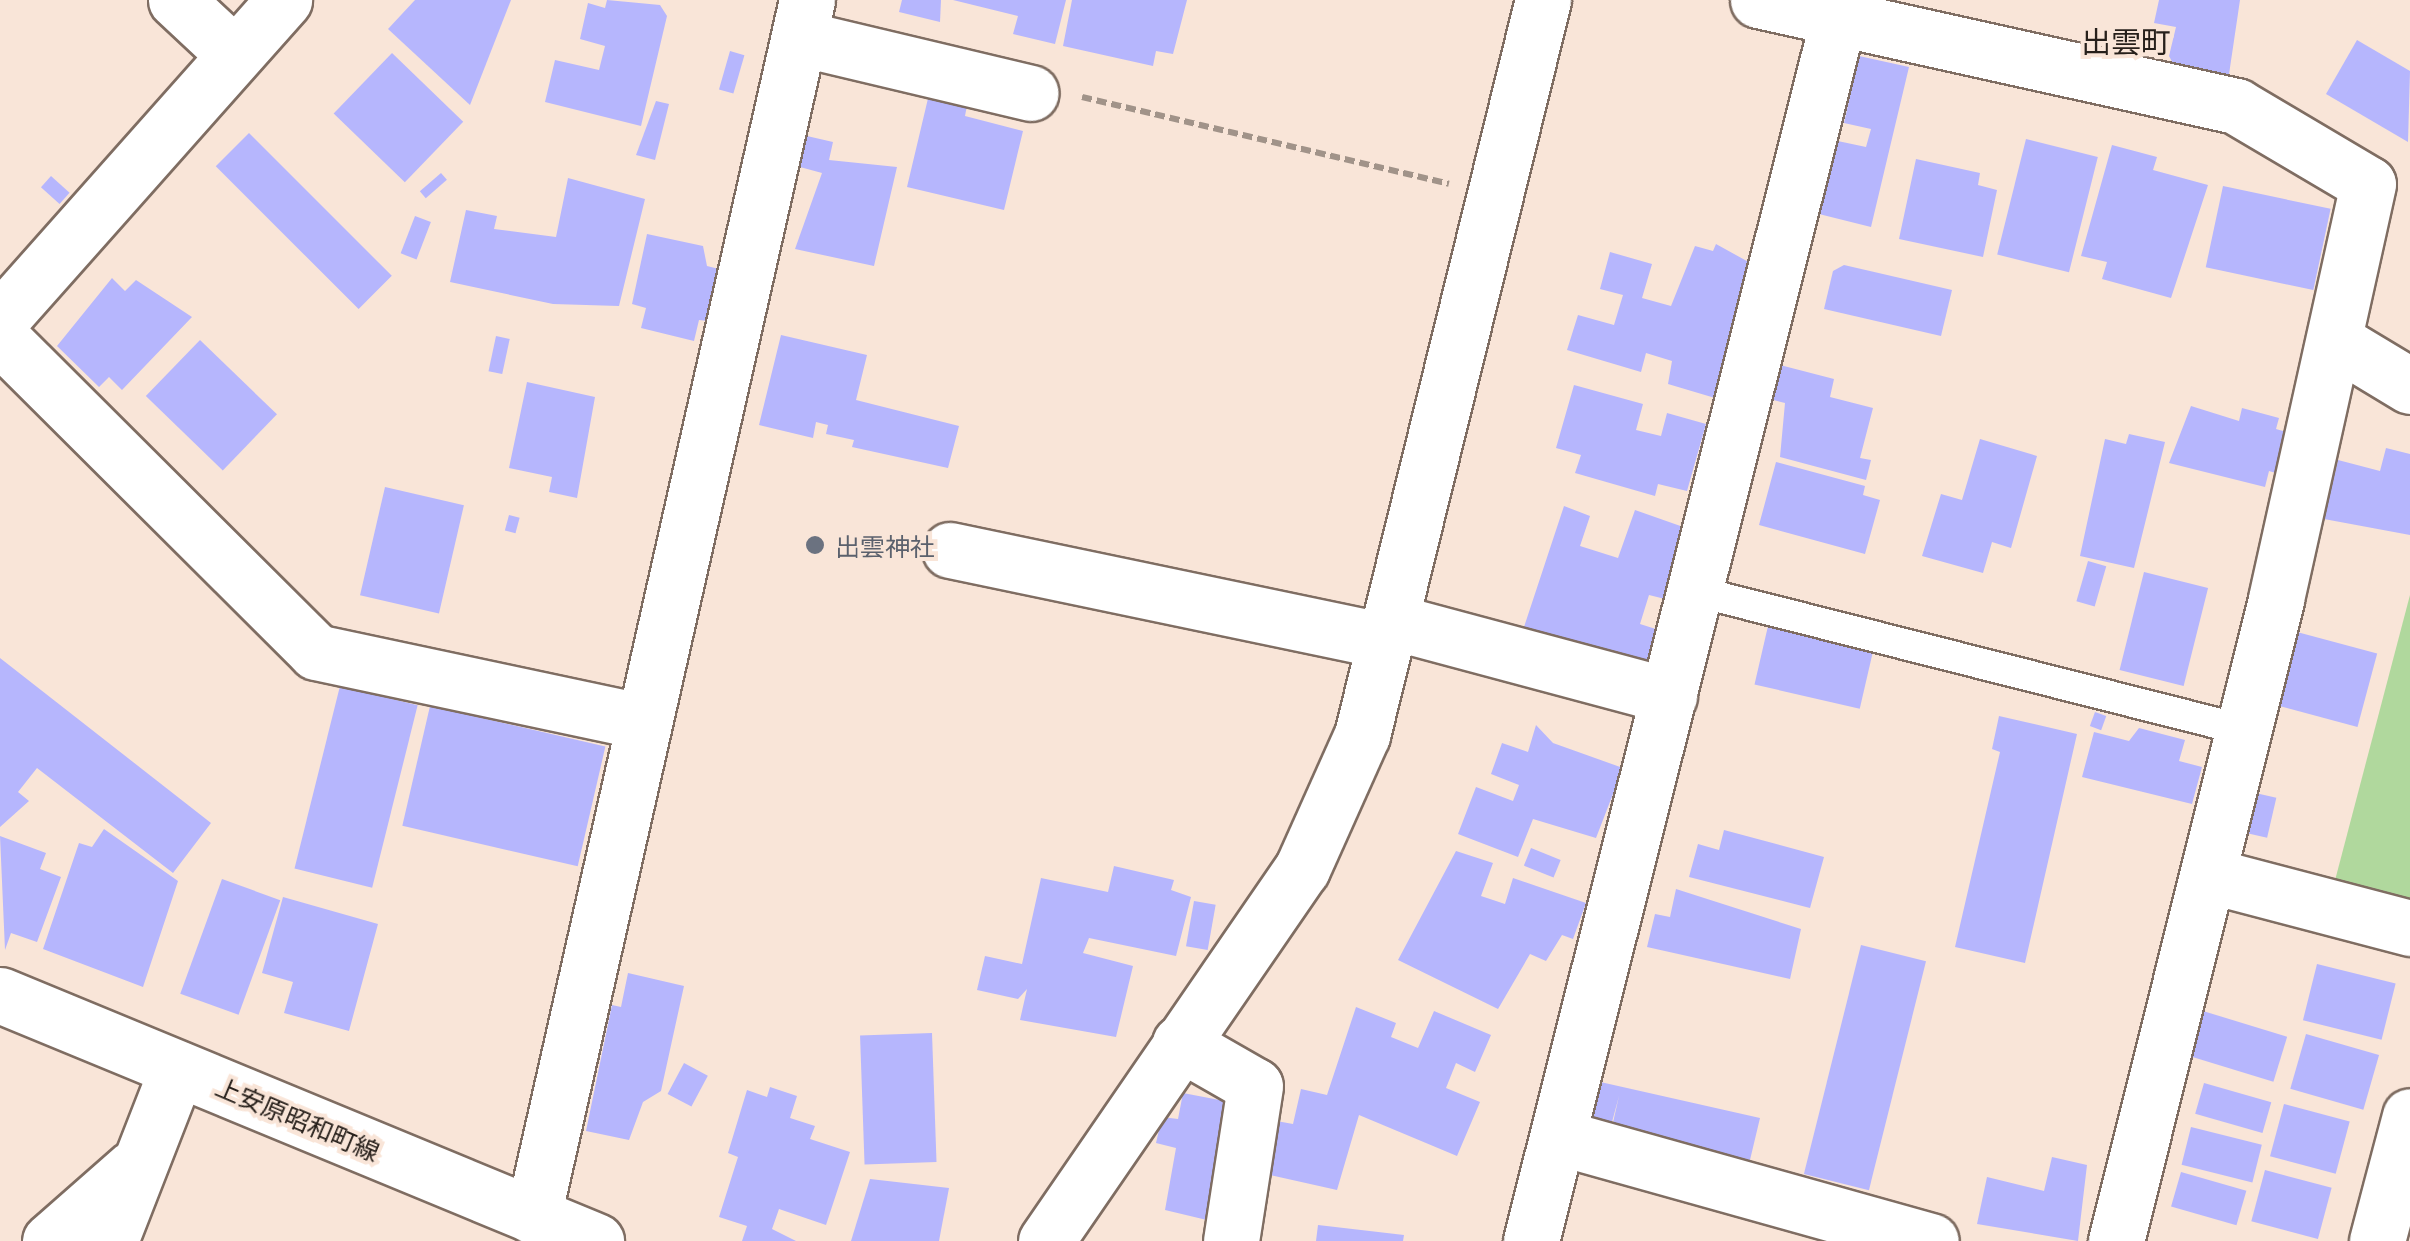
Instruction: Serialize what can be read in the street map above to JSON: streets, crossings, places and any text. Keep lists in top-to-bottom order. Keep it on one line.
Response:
{"streets":{"street":["上安原昭和町線"]},"districts":["出雲町"],"places":["出雲神社"]}
